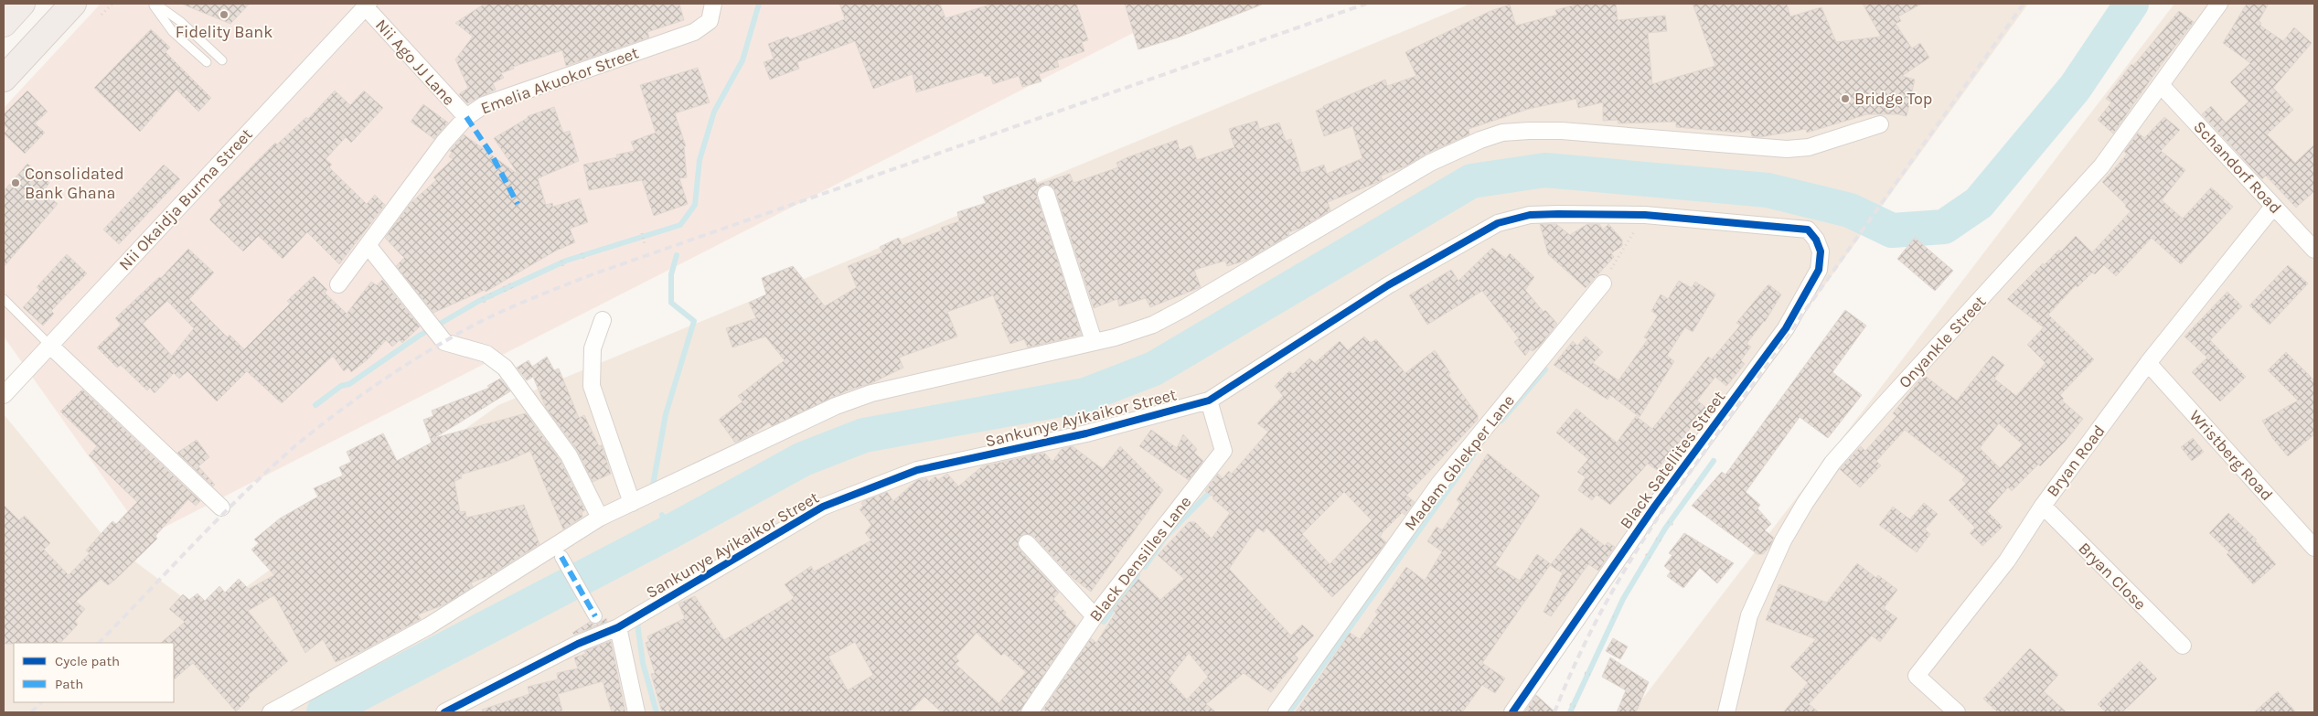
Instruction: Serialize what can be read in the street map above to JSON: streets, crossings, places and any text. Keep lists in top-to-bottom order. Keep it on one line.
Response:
{"streets":{"street":["Nii Ago JJ Lane","Emelia Akuokor Street","Schandorf Road","Nii Okaidja Burma Street","Onyankle Street","Sankunye Ayikaikor Street","Wristberg Road","Black Satellites Street","Bryan Road","Madam Gblekper Lane","Black Densilles Lane","Bryan Close"]},"crossings":[["Nii Ago JJ Lane","Emelia Akuokor Street"],["Nii Ago JJ Lane","Nii Okaidja Burma Street"],["Schandorf Road","Onyankle Street"],["Schandorf Road","Bryan Road"],["Sankunye Ayikaikor Street","Black Satellites Street"],["Sankunye Ayikaikor Street","Black Densilles Lane"],["Wristberg Road","Bryan Road"],["Bryan Road","Bryan Close"]],"places":["Fidelity Bank","Bridge Top","Consolidated Bank Ghana"],"legend":["Cycle path","Path"]}
